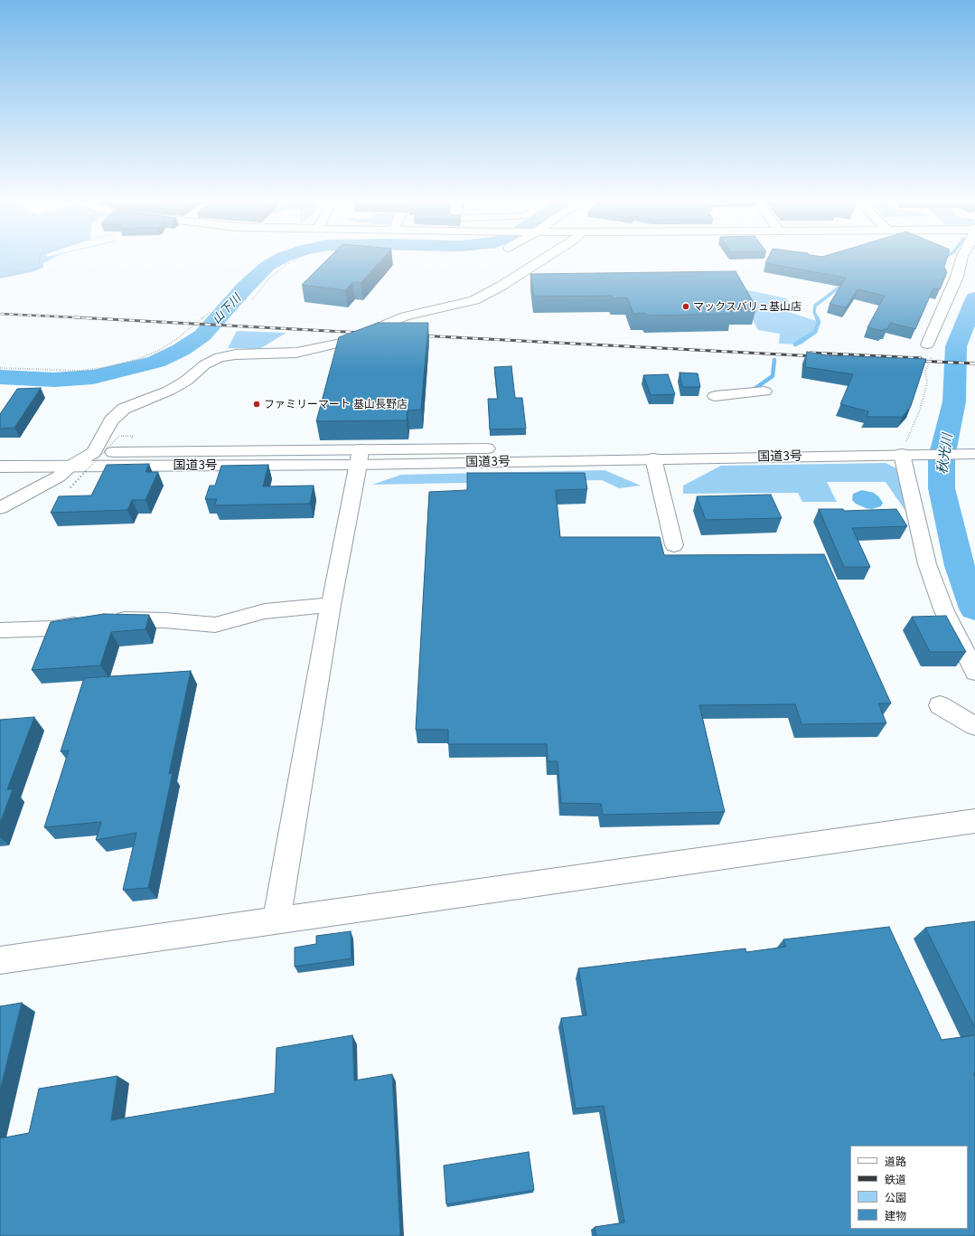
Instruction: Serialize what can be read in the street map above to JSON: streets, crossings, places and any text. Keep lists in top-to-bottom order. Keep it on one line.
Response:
{"streets":{"main road":["国道3号"]},"water":["山下川","秋光川"],"places":["マックスバリュ基山店","ファミリーマート 基山長野店"],"legend":["道路","鉄道","公園","建物"]}
